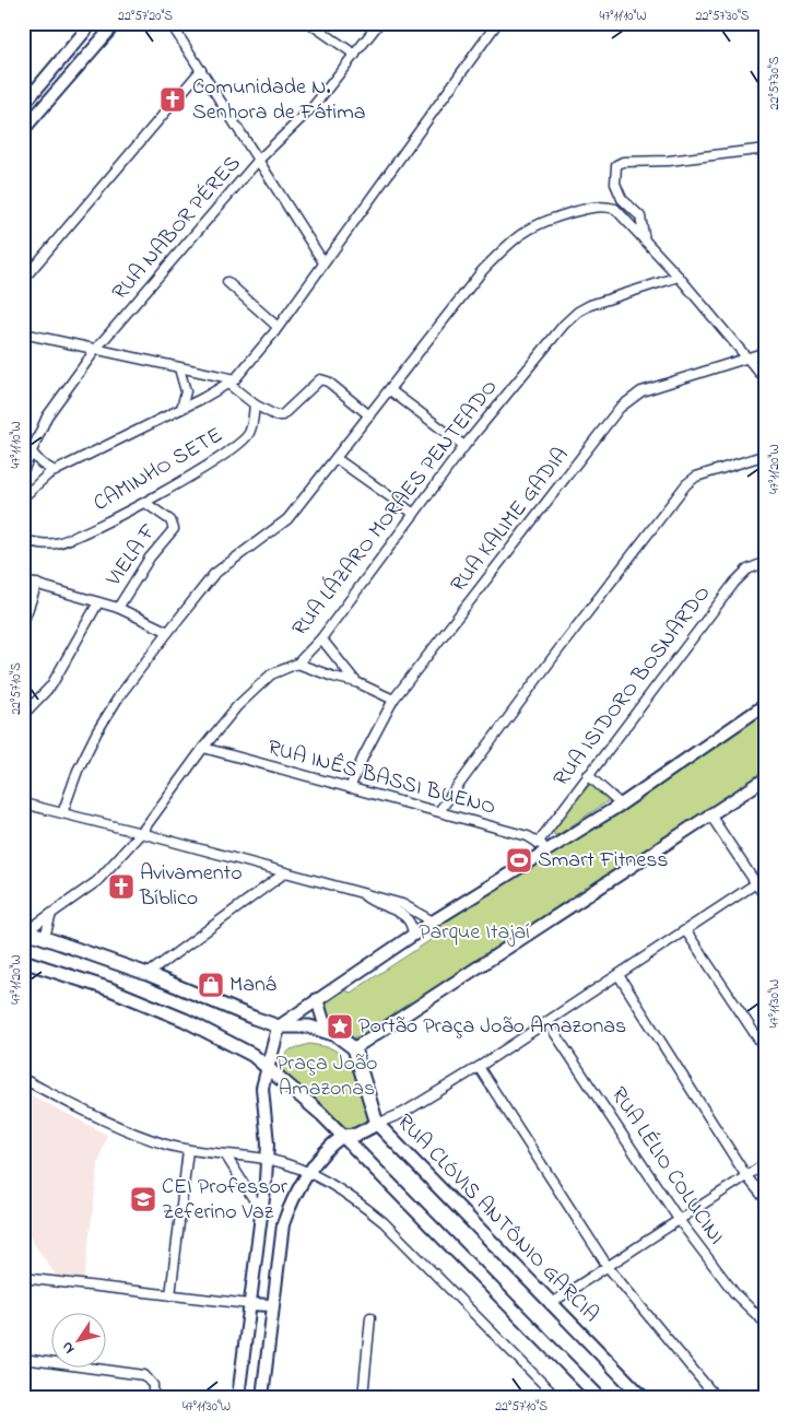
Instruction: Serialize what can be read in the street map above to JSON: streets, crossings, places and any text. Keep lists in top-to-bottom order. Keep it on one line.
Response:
{"streets":{"main road":["RUA CLÓVIS ANTÔNIO GARCIA"],"street":["RUA NABOR PÉRES","CAMINHO SETE","RUA LÁZARO MORAES PENTEADO","RUA KALIME GADIA","VIELA F","RUA ISIDORO BOSNARDO","RUA INÊS BASSI BUENO","RUA LÉLIO COLUCINI"]},"crossings":[["CAMINHO SETE","VIELA F"],["RUA LÁZARO MORAES PENTEADO","RUA INÊS BASSI BUENO"],["RUA KALIME GADIA","RUA INÊS BASSI BUENO"],["RUA ISIDORO BOSNARDO","RUA INÊS BASSI BUENO"]],"parks":["Parque Itajaí","Praça João Amazonas"],"places":{"church":["Comunidade N. Senhora de Fátima","Avivamento Bíblico"],"sports":["Smart Fitness"],"shop":["Maná"],"place":["Portão Praça João Amazonas"],"school or university":["CEI Professor Zeferino Vaz"]},"north":"bottom left","coordinates":["22°57'20\"S","47°11'10\"W","22°57'30\"S","47°11'20\"W","22°57'10\"S","47°11'30\"W"]}
